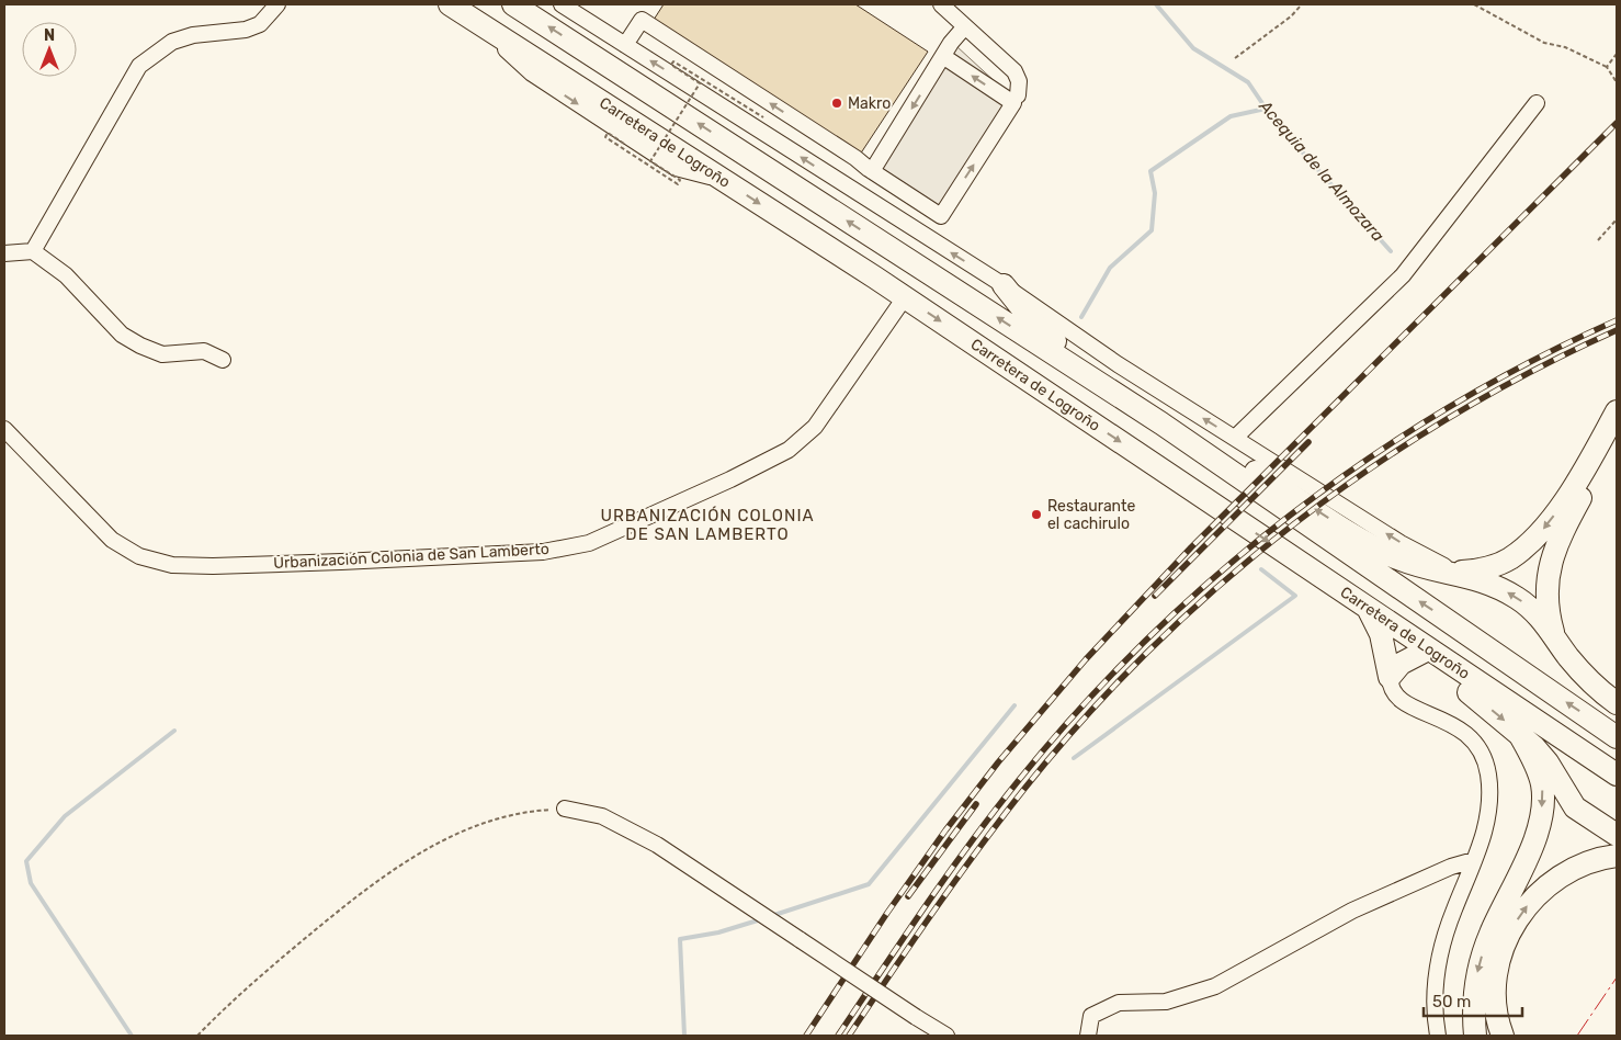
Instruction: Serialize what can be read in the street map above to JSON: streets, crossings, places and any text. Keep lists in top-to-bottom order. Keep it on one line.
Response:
{"streets":{"highway":["Carretera de Logroño"],"street":["Urbanización Colonia de San Lamberto"]},"crossings":[["Carretera de Logroño","Urbanización Colonia de San Lamberto"]],"districts":["URBANIZACIÓN COLONIA DE SAN LAMBERTO"],"water":["Acequia de la Almozara"],"places":["Makro","Restaurante el cachirulo"],"scale_bar":"50 m","north":"top"}
